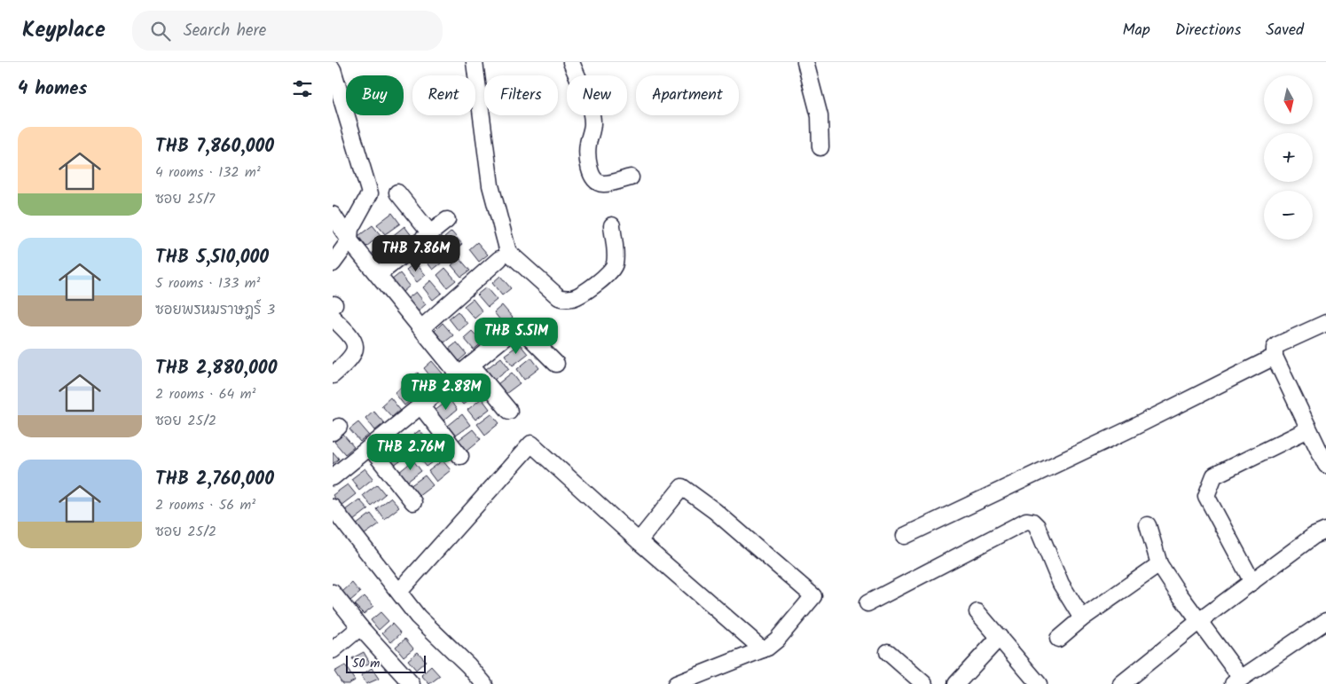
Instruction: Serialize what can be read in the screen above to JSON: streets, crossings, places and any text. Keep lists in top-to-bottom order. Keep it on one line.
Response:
{"scale_bar":"50 m","north":"bottom","page":{"header":"Keyplace","search":"Search here","nav":["Map","Directions","Saved"],"heading":"4 homes","map_buttons":["+","−"],"chip":["Buy","Rent","Filters","New","Apartment"],"list":[{"name":"THB 7,860,000","note":"4 rooms · 132 m² · ซอย 25/7"},{"name":"THB 5,510,000","note":"5 rooms · 133 m² · ซอยพรหมราษฎร์ 3"},{"name":"THB 2,880,000","note":"2 rooms · 64 m² · ซอย 25/2"},{"name":"THB 2,760,000","note":"2 rooms · 56 m² · ซอย 25/2"}],"price":["THB 7.86M","THB 5.51M","THB 2.88M","THB 2.76M"],"scale":"50 m"}}
